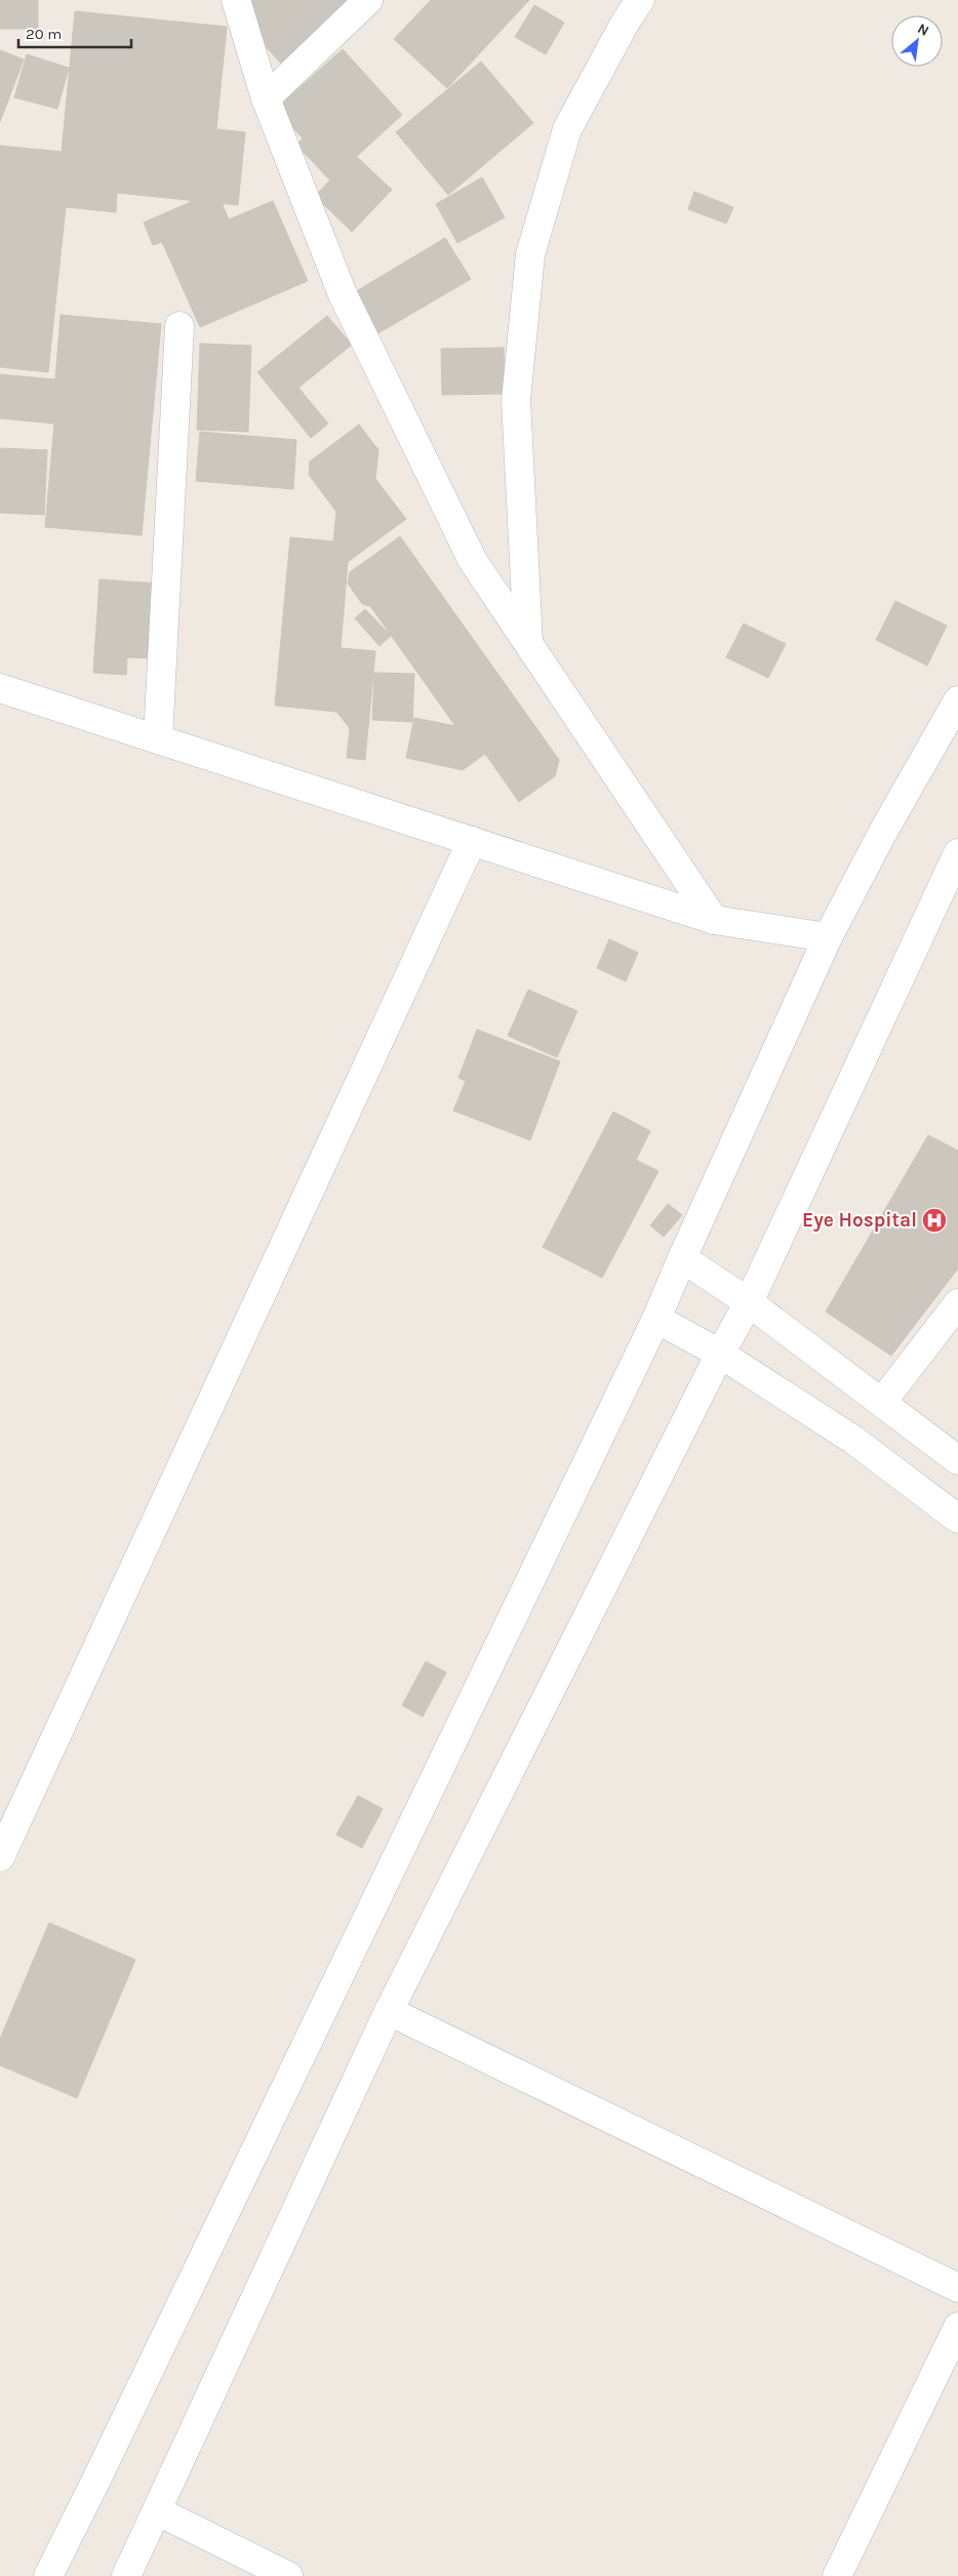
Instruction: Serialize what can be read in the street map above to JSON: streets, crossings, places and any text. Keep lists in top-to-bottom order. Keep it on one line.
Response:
{"places":{"hospital":["Eye Hospital"]},"scale_bar":"20 m","north":"top right"}
